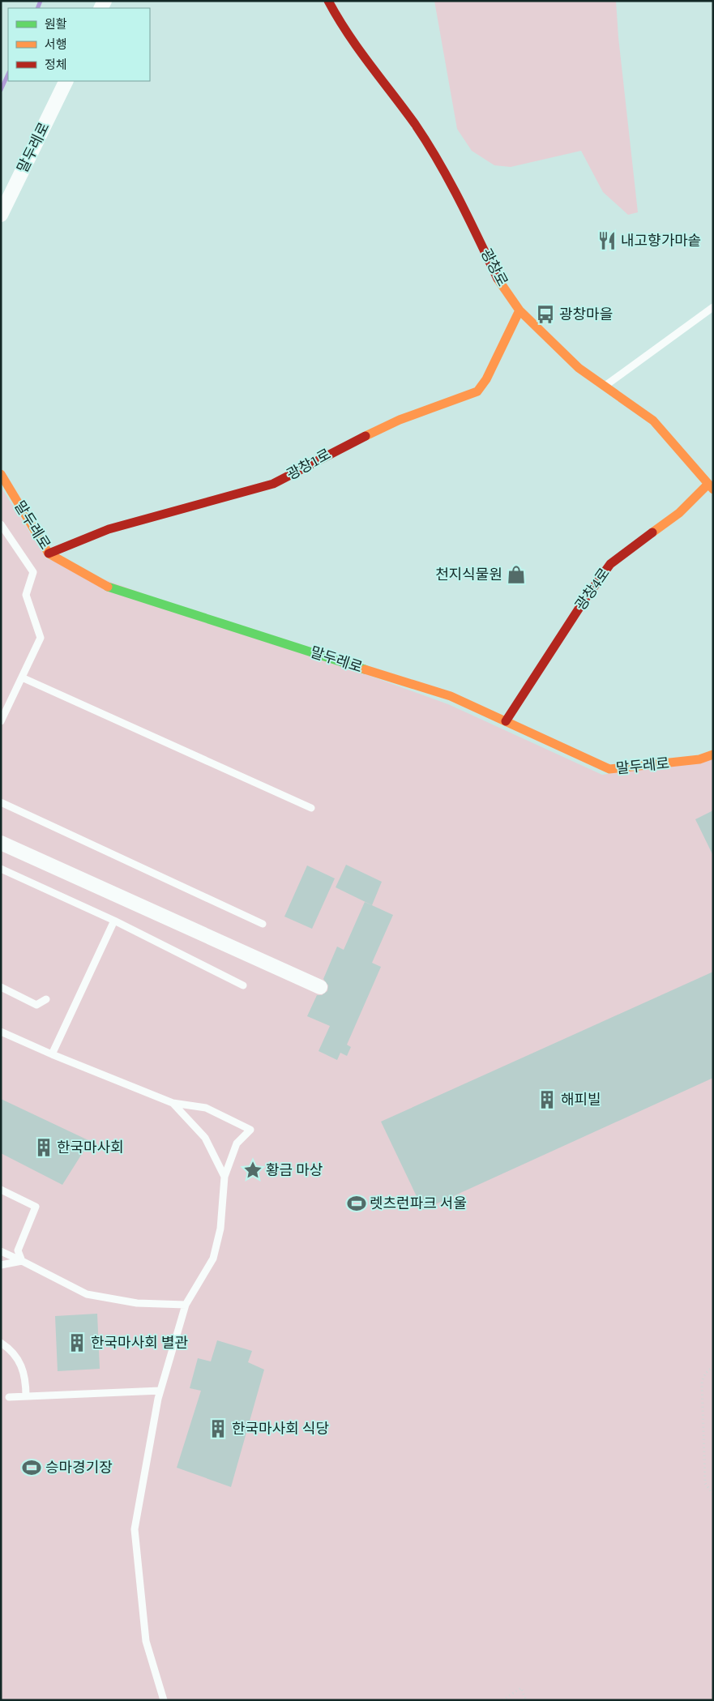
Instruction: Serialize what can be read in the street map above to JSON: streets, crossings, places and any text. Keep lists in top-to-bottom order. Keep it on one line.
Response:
{"streets":{"street":["말두레로","광창로","광창1로","광창4로"]},"crossings":[["말두레로","광창1로"],["말두레로","광창4로"],["광창로","광창1로"],["광창로","광창4로"]],"places":{"restaurant":["내고향가마솥"],"bus stop":["광창마을"],"shop":["천지식물원"],"building":["해피빌","한국마사회","한국마사회 별관","한국마사회 식당"],"place":["황금 마상"],"sports":["렛츠런파크 서울","승마경기장"]},"legend":["원활","서행","정체"]}
